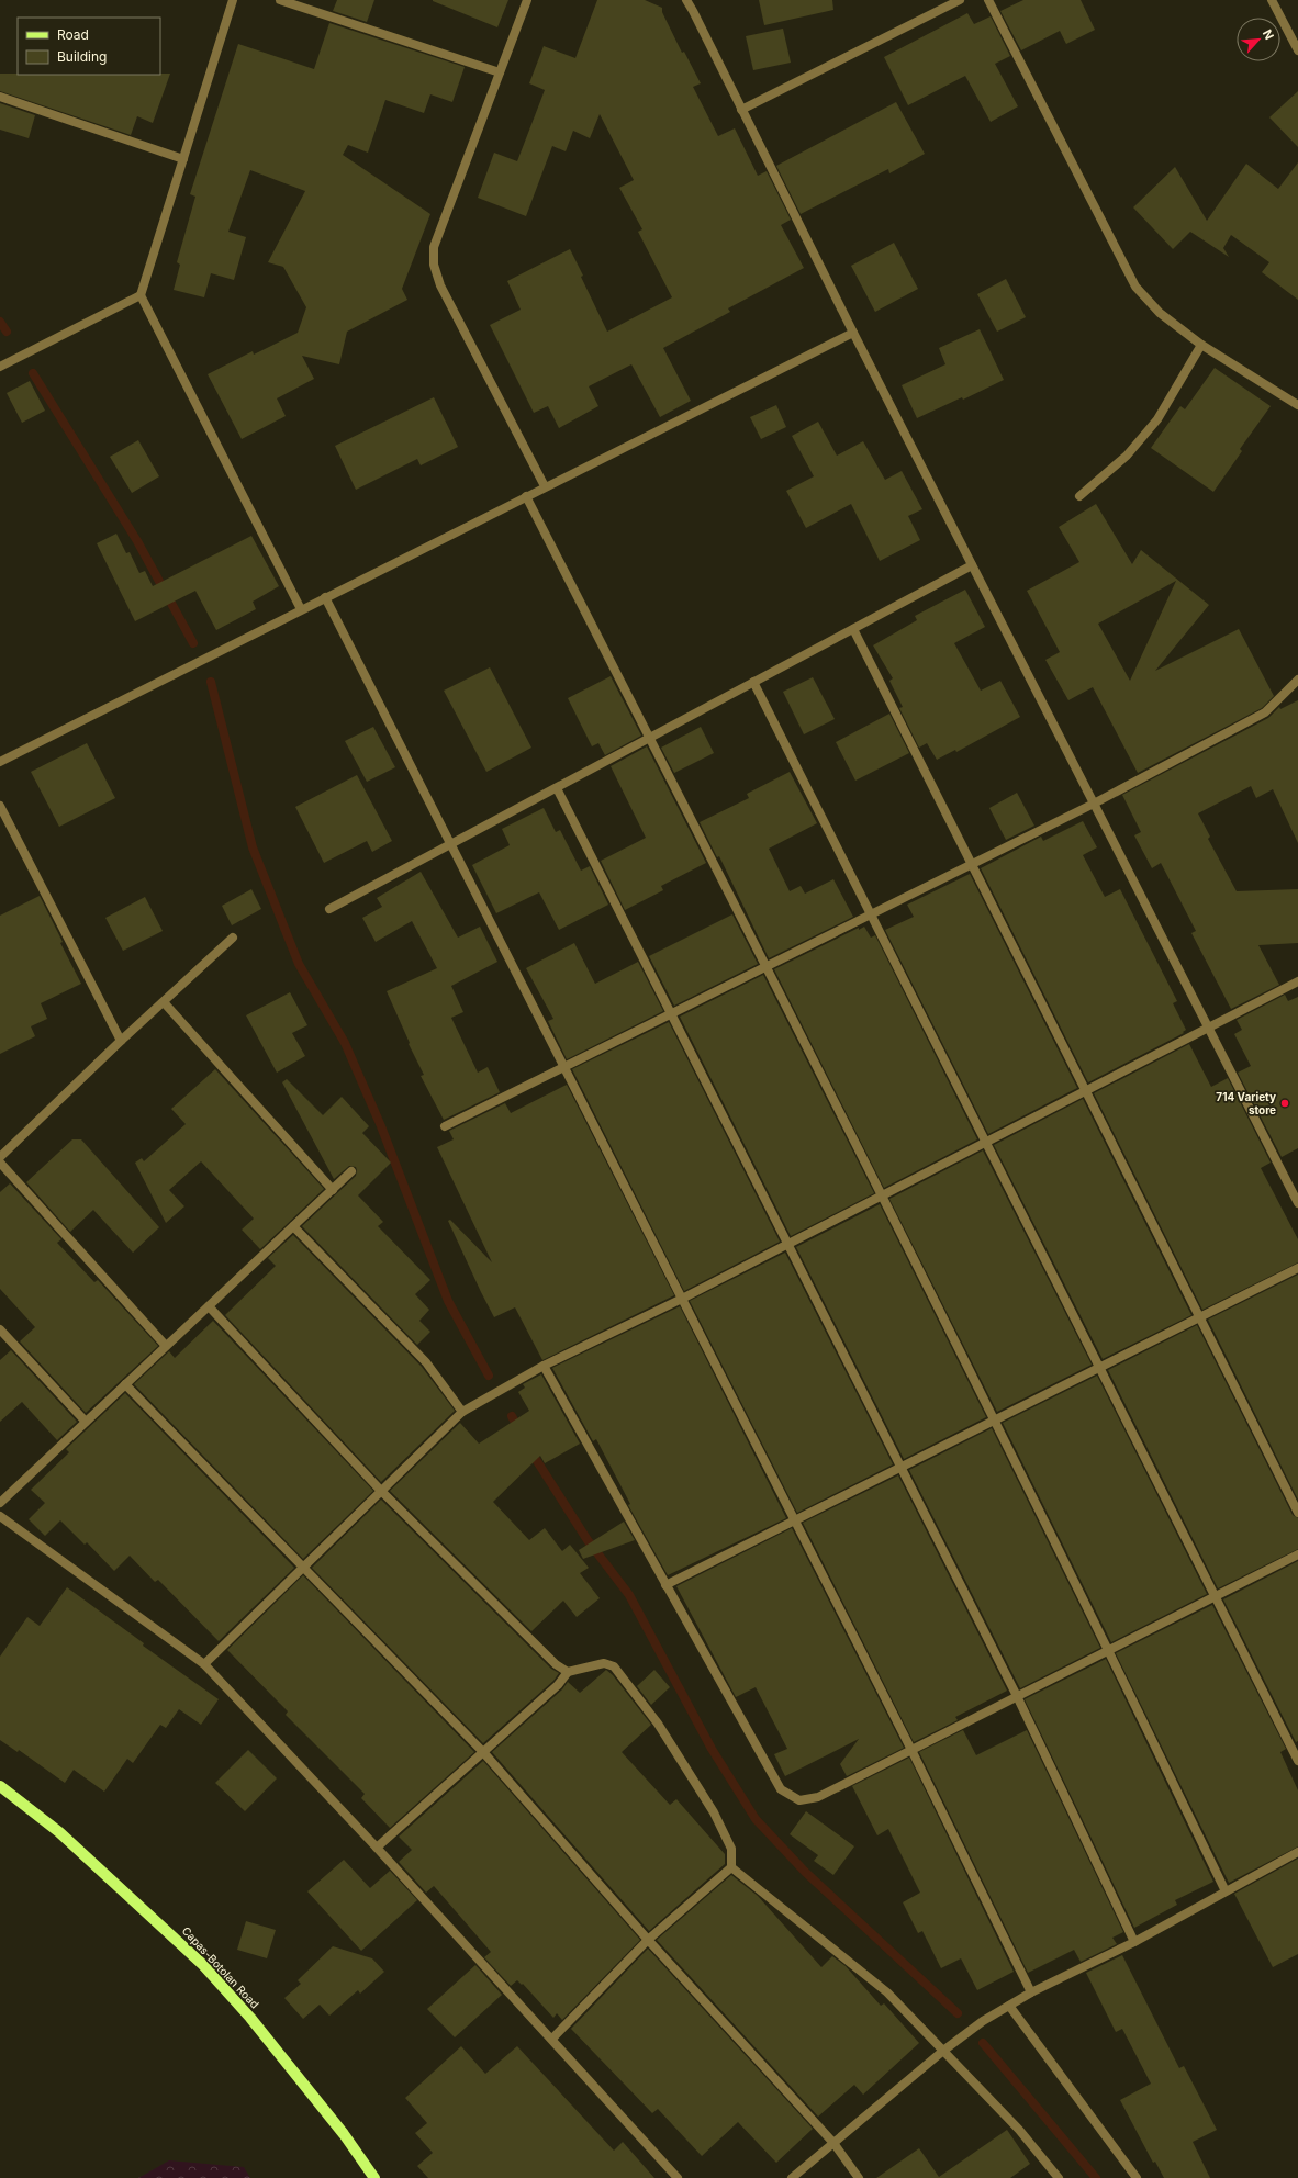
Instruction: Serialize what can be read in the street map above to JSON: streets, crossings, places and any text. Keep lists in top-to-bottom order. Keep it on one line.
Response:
{"streets":{"main road":["Capas-Botolan Road"]},"places":["714 Variety store"],"legend":["Road","Building"],"north":"top right"}
